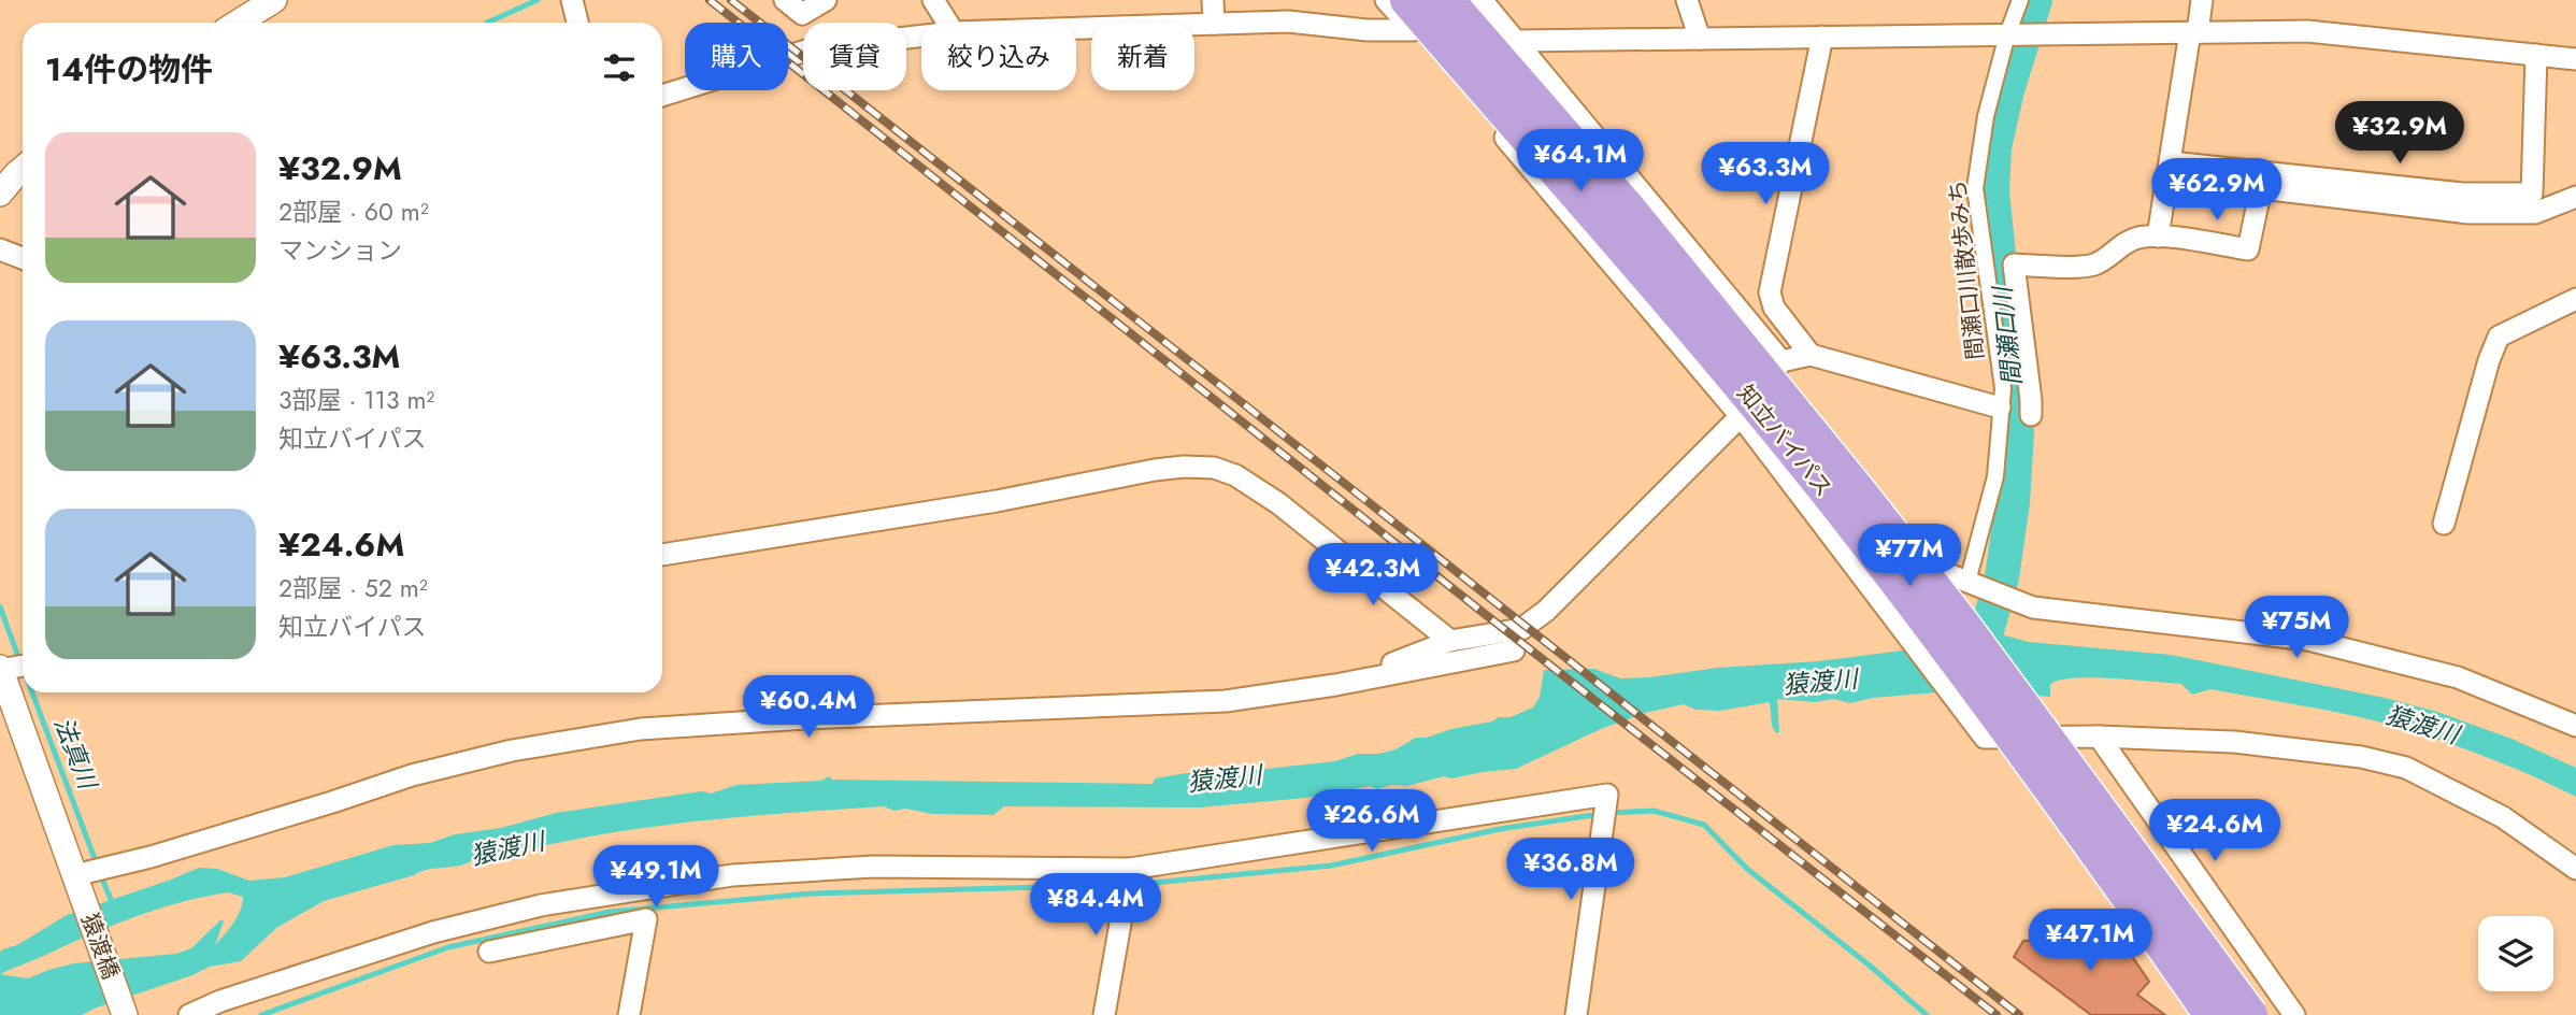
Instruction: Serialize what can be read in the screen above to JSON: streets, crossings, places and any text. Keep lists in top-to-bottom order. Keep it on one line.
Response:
{"streets":{"highway":["知立バイパス"],"street":["間瀬口川散歩みち","猿渡橋"]},"water":["間瀬口川","猿渡川","法真川"],"page":{"chip":["購入","賃貸","絞り込み","新着"],"heading":"14件の物件","price":["¥32.9M","¥64.1M","¥63.3M","¥62.9M","¥77M","¥42.3M","¥75M","¥60.4M","¥26.6M","¥24.6M","¥36.8M","¥49.1M","¥84.4M","¥47.1M"],"list":[{"name":"¥32.9M","note":"2部屋 · 60 m² · マンション"},{"name":"¥63.3M","note":"3部屋 · 113 m² · 知立バイパス"},{"name":"¥24.6M","note":"2部屋 · 52 m² · 知立バイパス"}]}}
